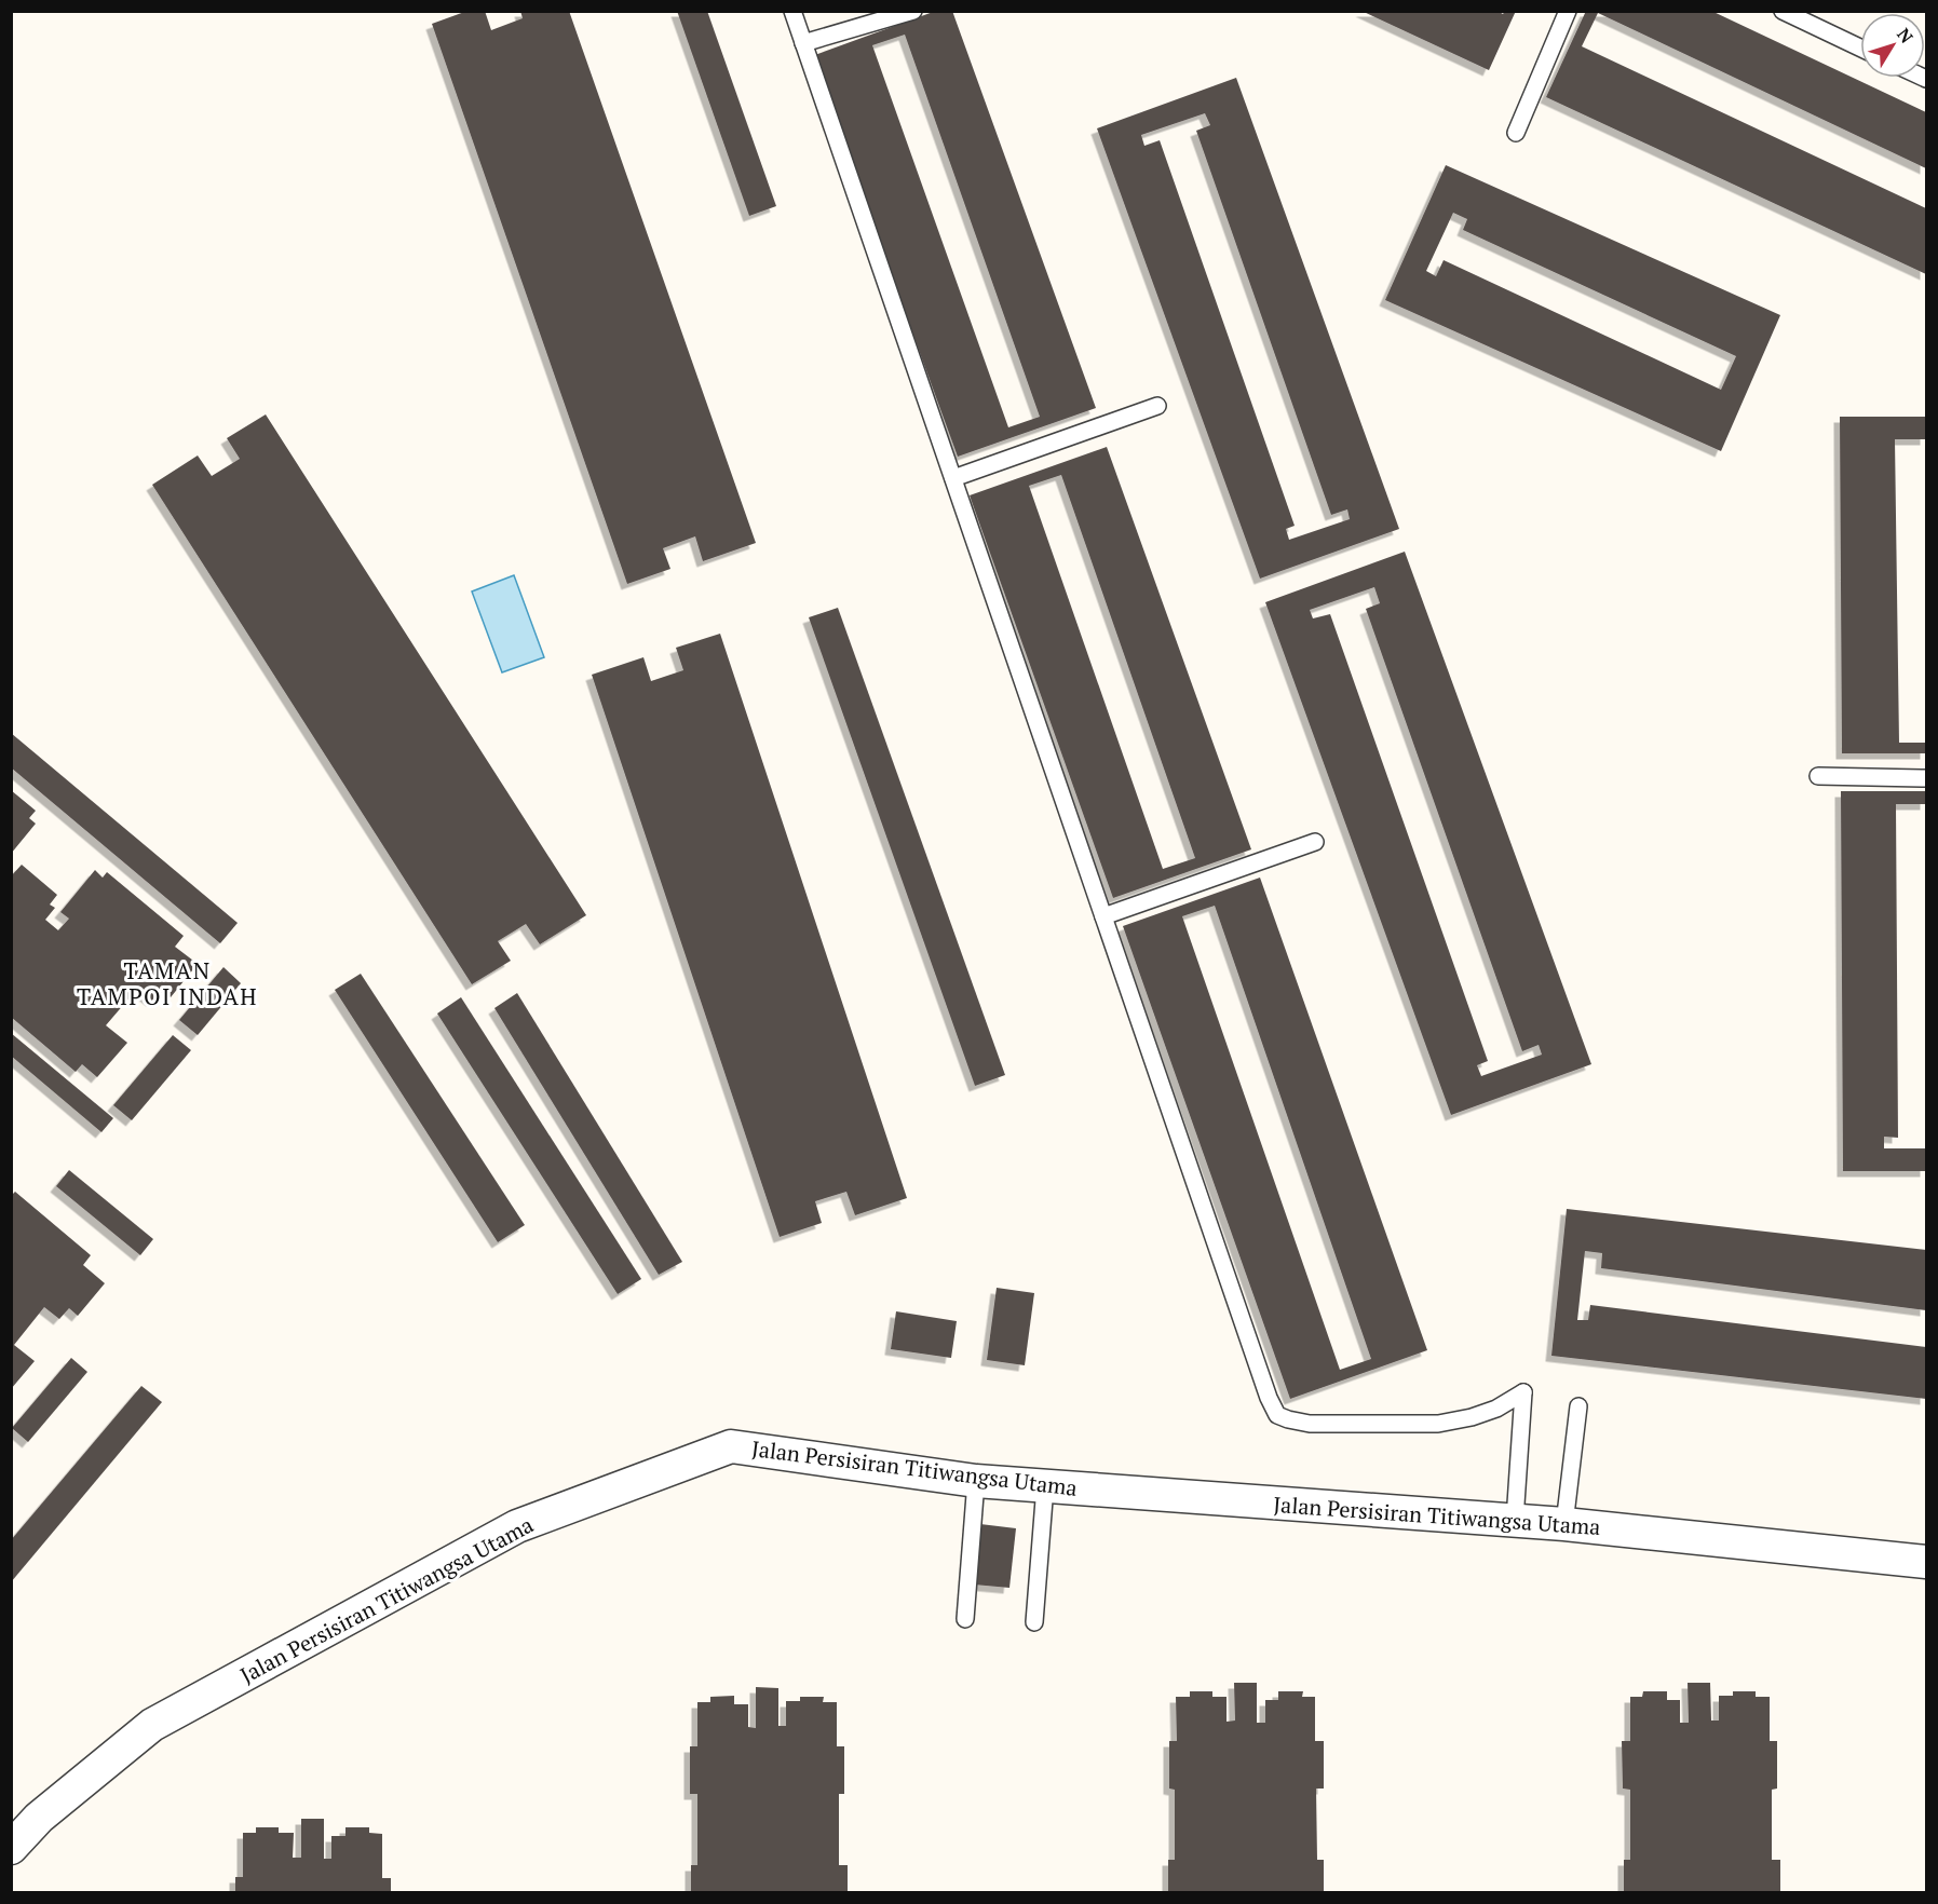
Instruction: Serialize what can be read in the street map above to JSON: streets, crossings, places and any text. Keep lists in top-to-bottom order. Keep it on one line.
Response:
{"streets":{"street":["Jalan Persisiran Titiwangsa Utama"]},"districts":["TAMAN TAMPOI INDAH"],"north":"top right"}
